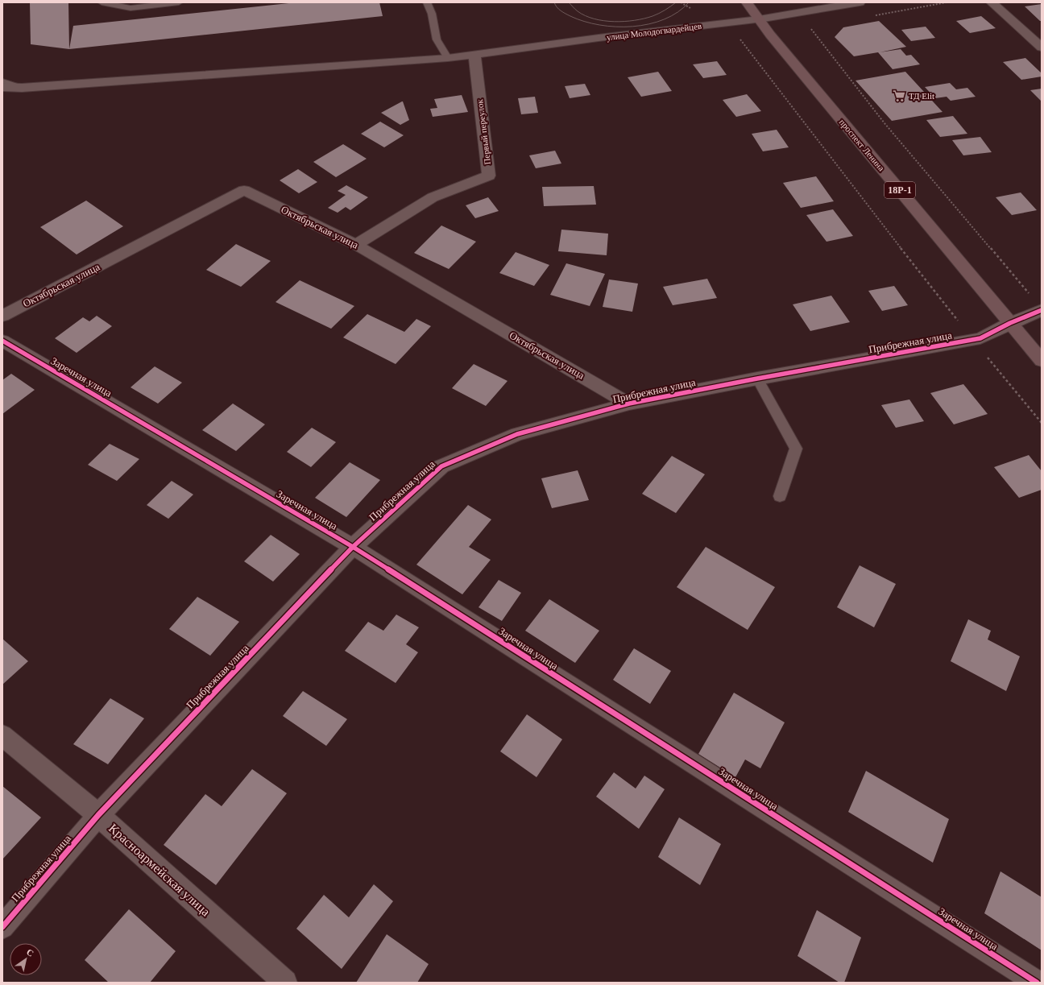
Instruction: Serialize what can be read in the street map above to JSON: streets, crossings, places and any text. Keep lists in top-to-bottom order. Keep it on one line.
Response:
{"streets":{"main road":["проспект Ленина","18Р-1"],"street":["улица Молодогвардейцев","Первый переулок","Октябрьская улица","Прибрежная улица","Заречная улица","Красноармейская улица"]},"crossings":[["улица Молодогвардейцев","Первый переулок"],["улица Молодогвардейцев","проспект Ленина"],["Первый переулок","Октябрьская улица"],["проспект Ленина","Прибрежная улица"],["Октябрьская улица","Прибрежная улица"],["Прибрежная улица","Заречная улица"],["Прибрежная улица","Красноармейская улица"]],"places":{"supermarket":["ТД Elit"]},"north":"top right"}
